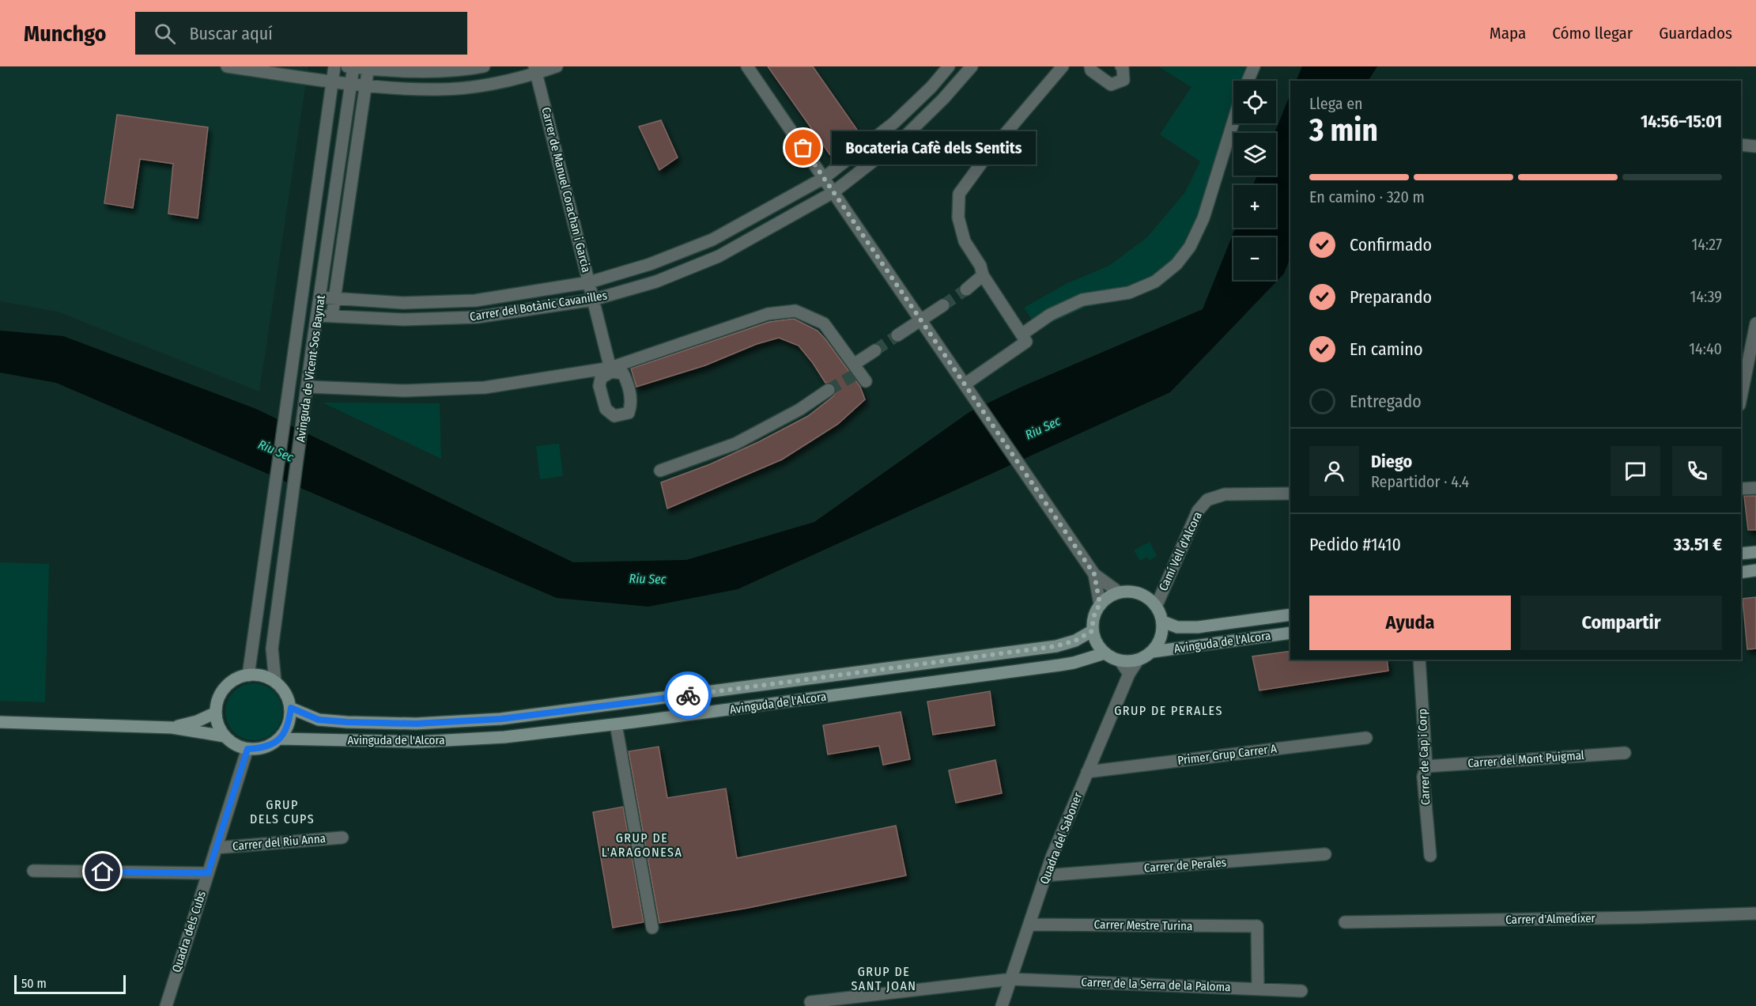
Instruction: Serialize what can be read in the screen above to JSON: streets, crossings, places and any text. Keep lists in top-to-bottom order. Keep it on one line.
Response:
{"streets":{"main road":["Avinguda de l'Alcora"],"street":["Carrer de Manuel Corachan i Garcia","Carrer del Botànic Cavanilles","Avinguda de Vicent Sos Baynat","Camí Vell d'Alcora","Primer Grup Carrer A","Carrer de Cap i Corp","Carrer del Mont Puigmal","Quadra del Saboner","Carrer del Riu Anna","Carrer de Perales","Carrer d'Almedíxer","Carrer Mestre Turina","Quadra dels Cubs","Carrer de la Serra de la Paloma"]},"crossings":[["Carrer de Manuel Corachan i Garcia","Carrer del Botànic Cavanilles"],["Carrer del Botànic Cavanilles","Avinguda de Vicent Sos Baynat"],["Avinguda de Vicent Sos Baynat","Avinguda de l'Alcora"],["Avinguda de Vicent Sos Baynat","Quadra dels Cubs"],["Camí Vell d'Alcora","Avinguda de l'Alcora"],["Camí Vell d'Alcora","Quadra del Saboner"],["Avinguda de l'Alcora","Quadra del Saboner"],["Avinguda de l'Alcora","Quadra dels Cubs"],["Primer Grup Carrer A","Quadra del Saboner"],["Carrer de Cap i Corp","Carrer del Mont Puigmal"],["Quadra del Saboner","Carrer de Perales"],["Quadra del Saboner","Carrer Mestre Turina"],["Quadra del Saboner","Carrer de la Serra de la Paloma"],["Carrer del Riu Anna","Quadra dels Cubs"],["Carrer Mestre Turina","Carrer de la Serra de la Paloma"]],"districts":["GRUP DE PERALES","GRUP DELS CUPS","GRUP DE L'ARAGONESA","GRUP DE SANT JOAN"],"water":["Riu Sec"],"places":["Bocateria Cafè dels Sentits"],"scale_bar":"50 m","page":{"header":"Munchgo","search":"Buscar aquí","nav":["Mapa","Cómo llegar","Guardados"],"map_buttons":["+","−"],"heading":["3 min","Llega en","14:56–15:01"],"panel":["Diego","Repartidor · 4.4","Pedido #1410","33.51 €"],"bubble":"Bocateria Cafè dels Sentits","bar":"En camino · 320 m","list":[["Confirmado","14:27"],["Preparando","14:39"],["En camino","14:40"],"Entregado"],"buttons":["Ayuda","Compartir"],"scale":"50 m"}}
